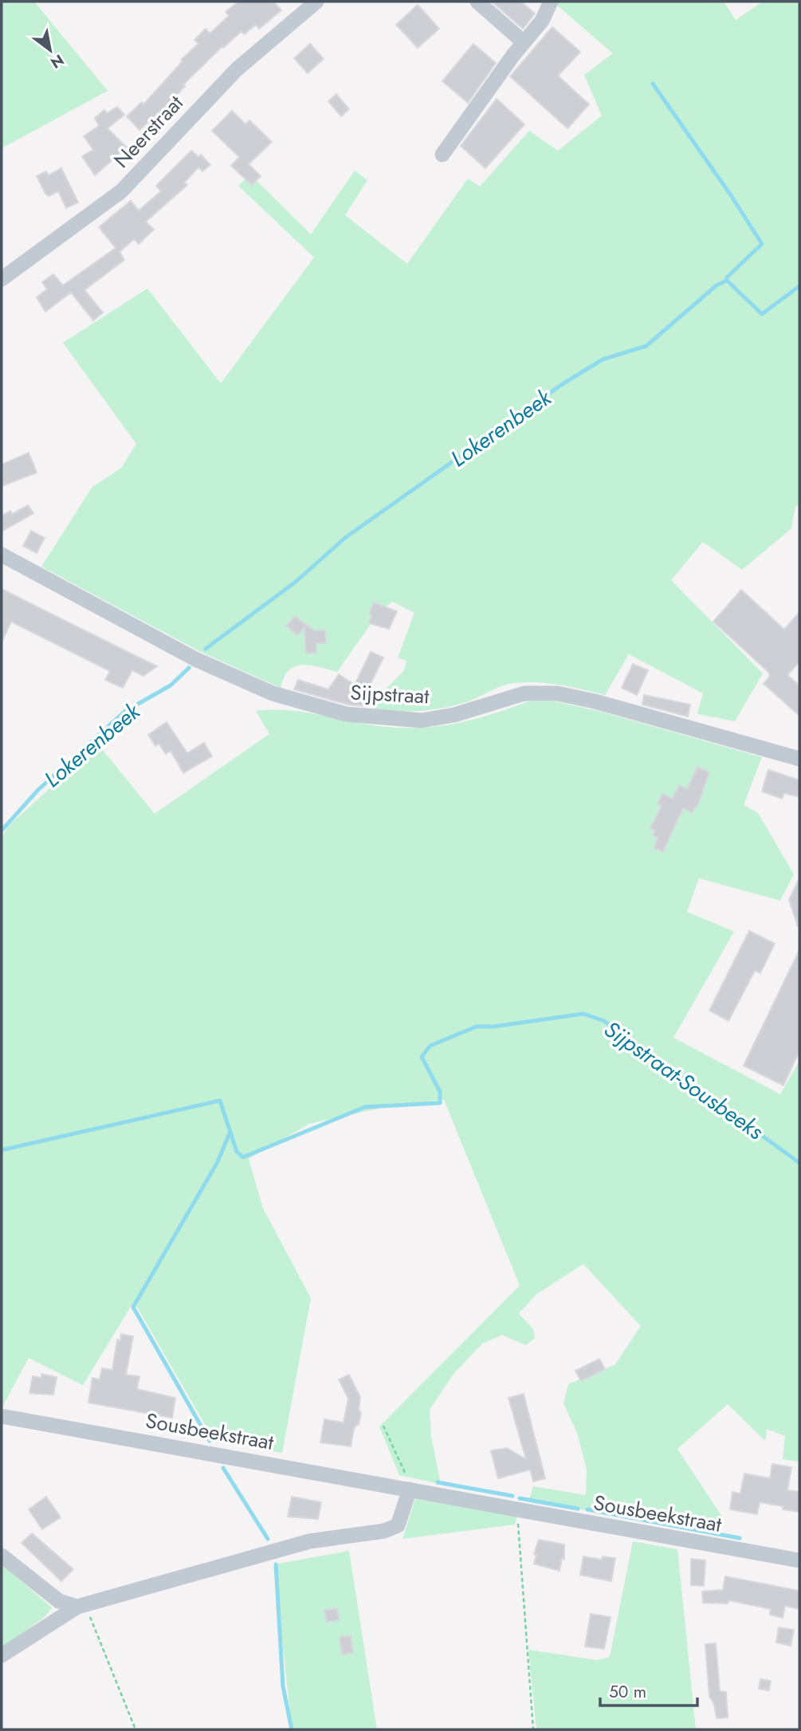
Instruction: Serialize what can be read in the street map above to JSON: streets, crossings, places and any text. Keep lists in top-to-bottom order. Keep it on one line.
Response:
{"streets":{"street":["Neerstraat","Sijpstraat","Sousbeekstraat"]},"water":["Lokerenbeek","Sijpstraat-Sousbeeks"],"scale_bar":"50 m","north":"bottom right"}
